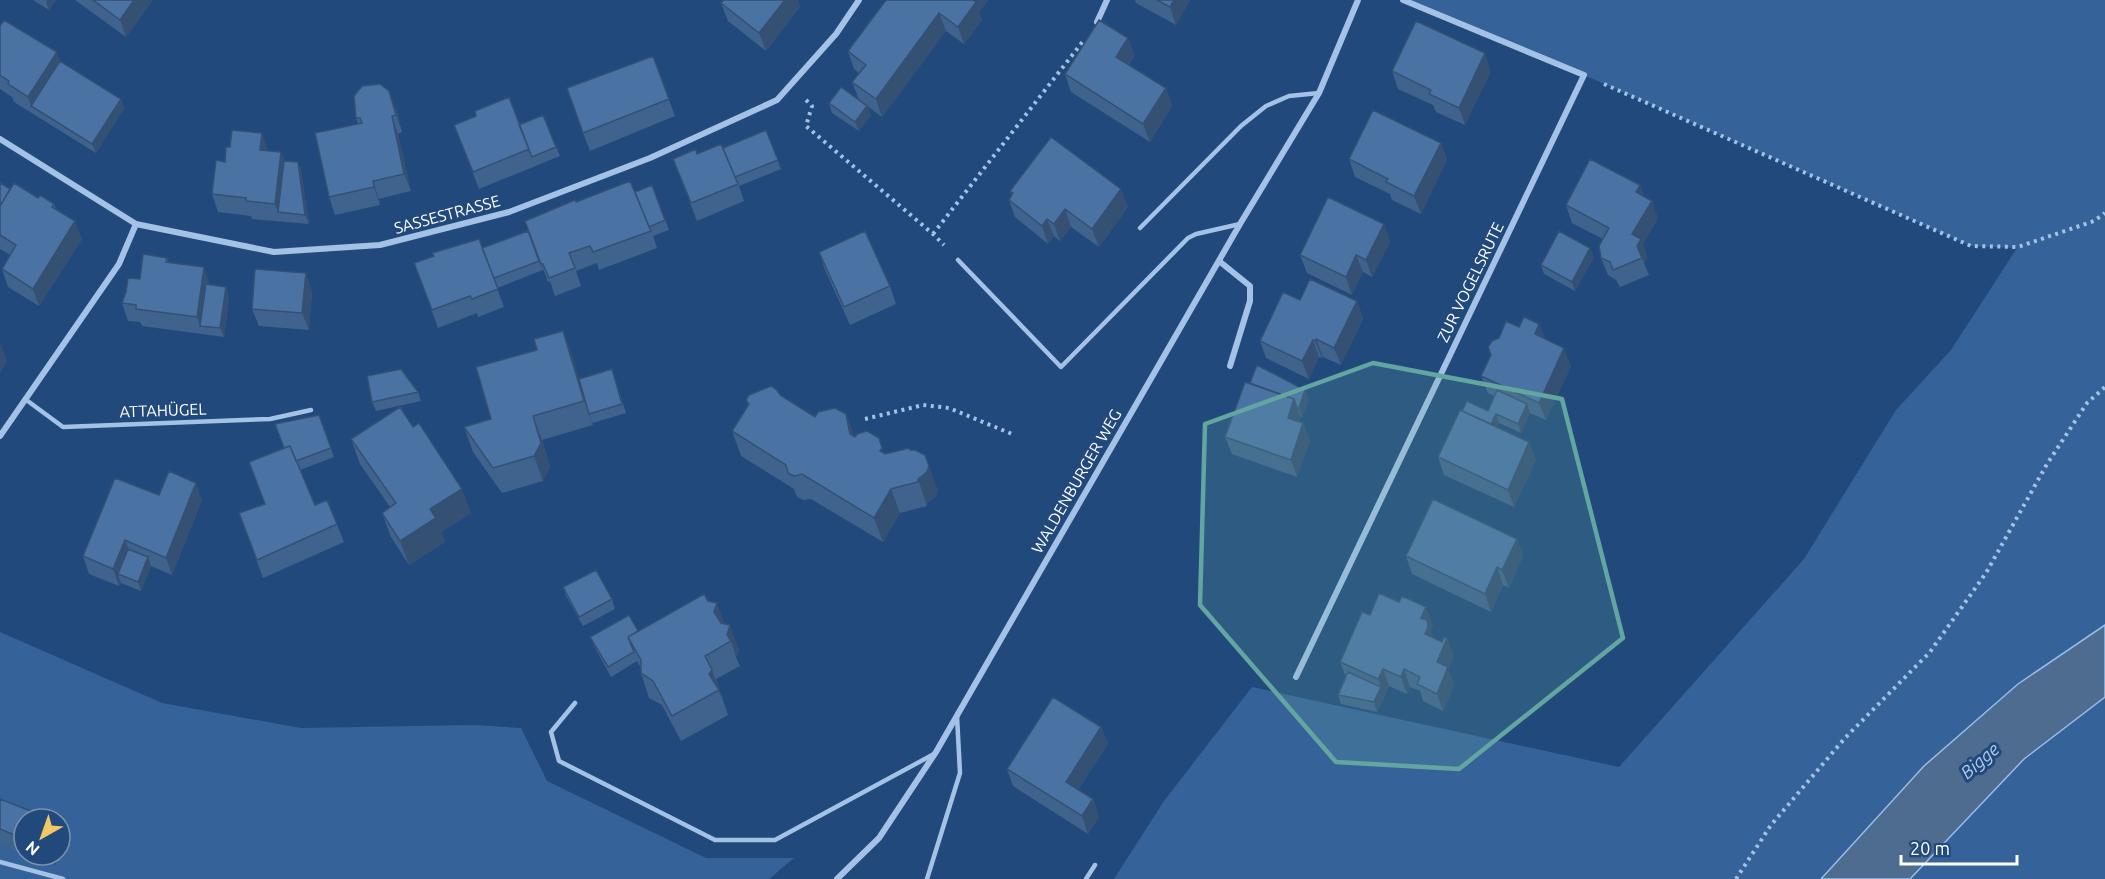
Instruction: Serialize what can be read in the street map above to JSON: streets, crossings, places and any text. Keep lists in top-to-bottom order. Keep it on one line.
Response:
{"streets":{"street":["SASSESTRASSE","ZUR VOGELSRUTE","WALDENBURGER WEG"],"lane":["ATTAHÜGEL"]},"water":["Bigge"],"scale_bar":"20 m","north":"bottom left"}
